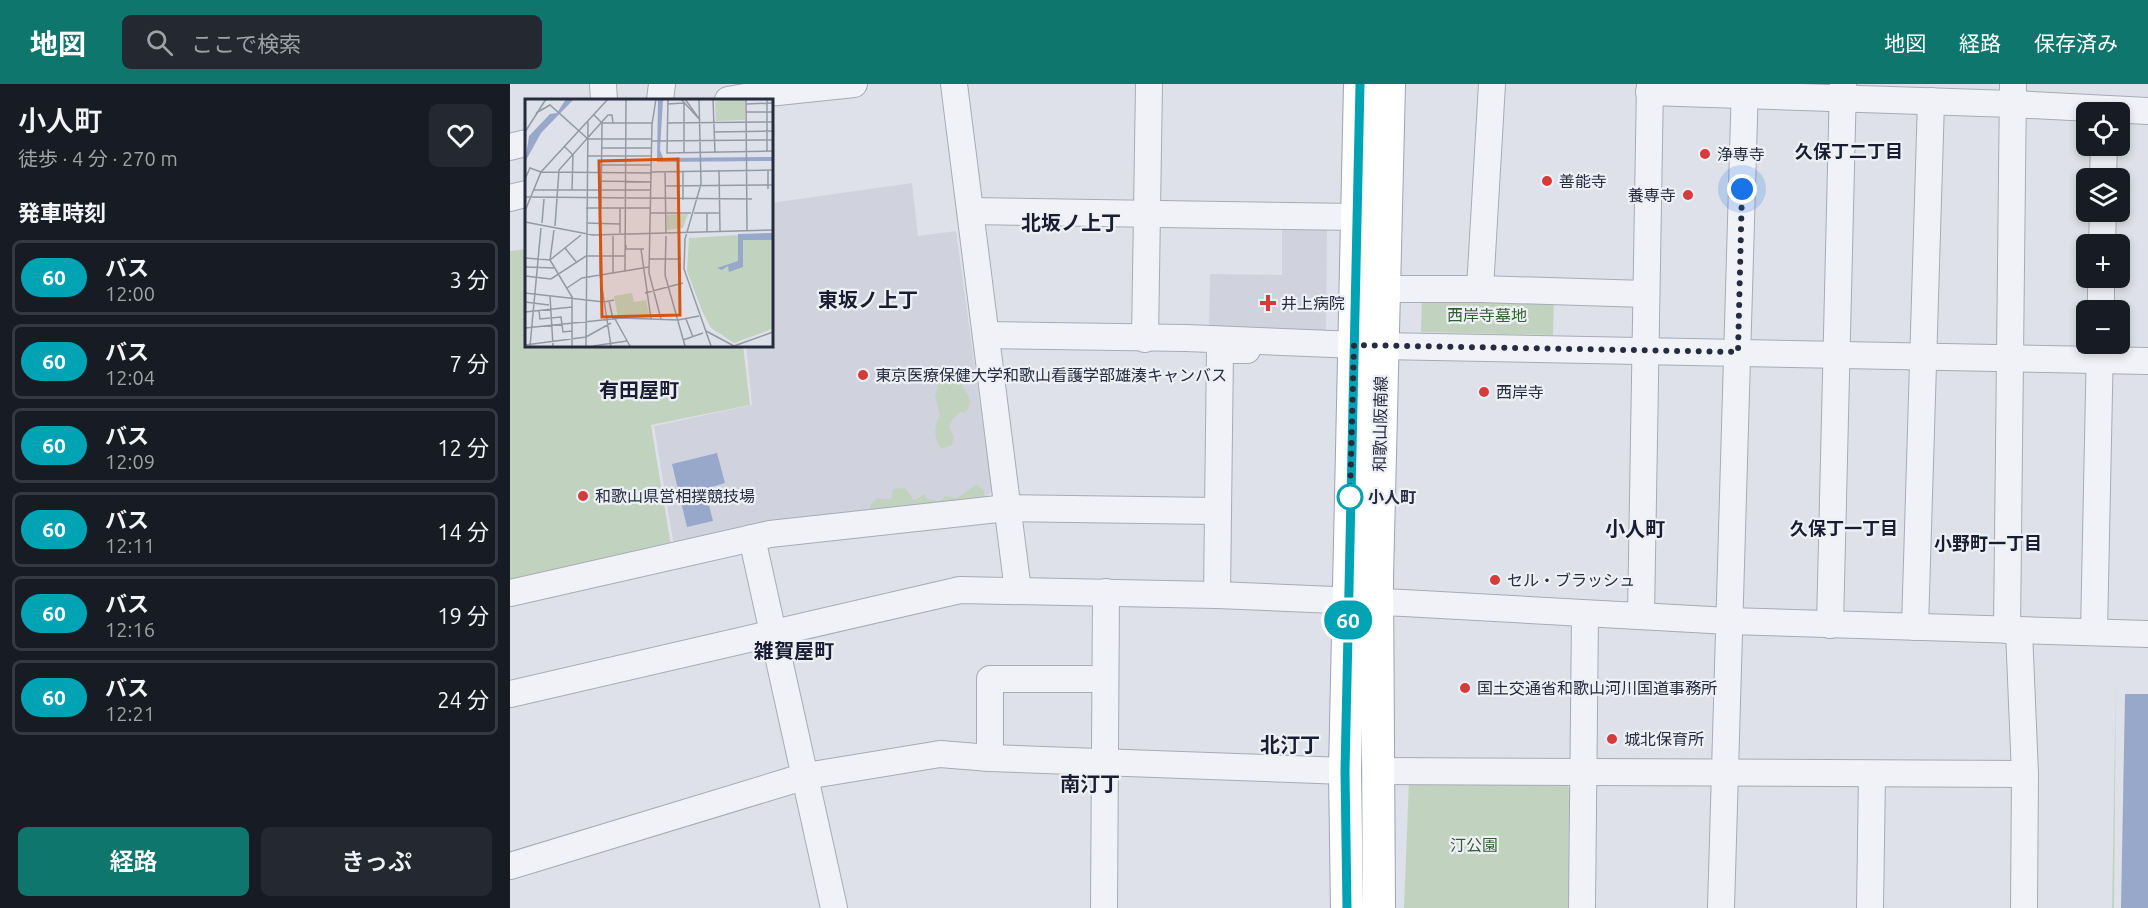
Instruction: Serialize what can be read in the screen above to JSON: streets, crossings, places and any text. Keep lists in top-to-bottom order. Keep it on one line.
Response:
{"streets":{"main road":["和歌山阪南線"]},"districts":["久保丁二丁目","北坂ノ上丁","東坂ノ上丁","有田屋町","小人町","久保丁一丁目","小野町一丁目","雑賀屋町","北汀丁","南汀丁"],"parks":["西岸寺墓地","汀公園"],"places":{"other":["浄専寺","善能寺","養専寺","東京医療保健大学和歌山看護学部雄湊キャンバス","西岸寺","和歌山県営相撲競技場","小人町","セル・ブラッシュ","国土交通省和歌山河川国道事務所","城北保育所"],"health":["井上病院"]},"lines":["bus line 60"],"page":{"header":"地図","search":"ここで検索","nav":["地図","経路","保存済み"],"heading":[["小人町","徒歩 · 4 分 · 270 m"],"発車時刻"],"on_map":"60","map_buttons":["+","−"],"list":[{"mark":"60","name":"バス","note":"12:00","value":"3 分"},{"mark":"60","name":"バス","note":"12:04","value":"7 分"},{"mark":"60","name":"バス","note":"12:09","value":"12 分"},{"mark":"60","name":"バス","note":"12:11","value":"14 分"},{"mark":"60","name":"バス","note":"12:16","value":"19 分"},{"mark":"60","name":"バス","note":"12:21","value":"24 分"}],"buttons":["経路","きっぷ"]}}
